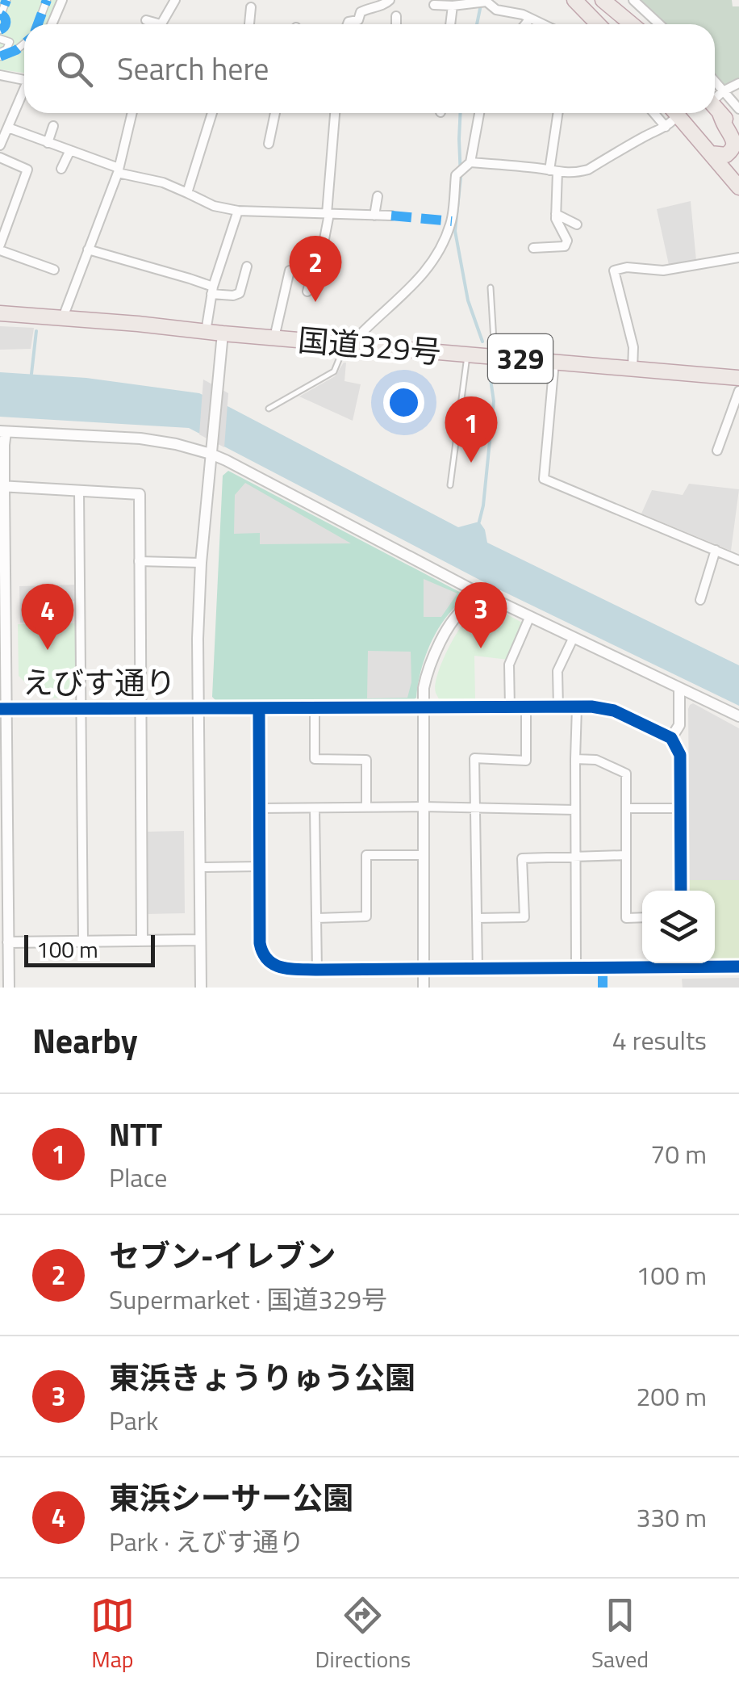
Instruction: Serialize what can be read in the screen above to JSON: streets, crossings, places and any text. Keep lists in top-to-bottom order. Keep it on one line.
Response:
{"streets":{"highway":["国道329号","329"],"street":["えびす通り"]},"scale_bar":"100 m","page":{"search":"Search here","pins":["2","1","3","4"],"scale":"100 m","heading":["Nearby","4 results"],"list":[{"mark":"1","name":"NTT","note":"Place","value":"70 m"},{"mark":"2","name":"セブン-イレブン","note":"Supermarket · 国道329号","value":"100 m"},{"mark":"3","name":"東浜きょうりゅう公園","note":"Park","value":"200 m"},{"mark":"4","name":"東浜シーサー公園","note":"Park · えびす通り","value":"330 m"}],"nav":["Map","Directions","Saved"]}}
